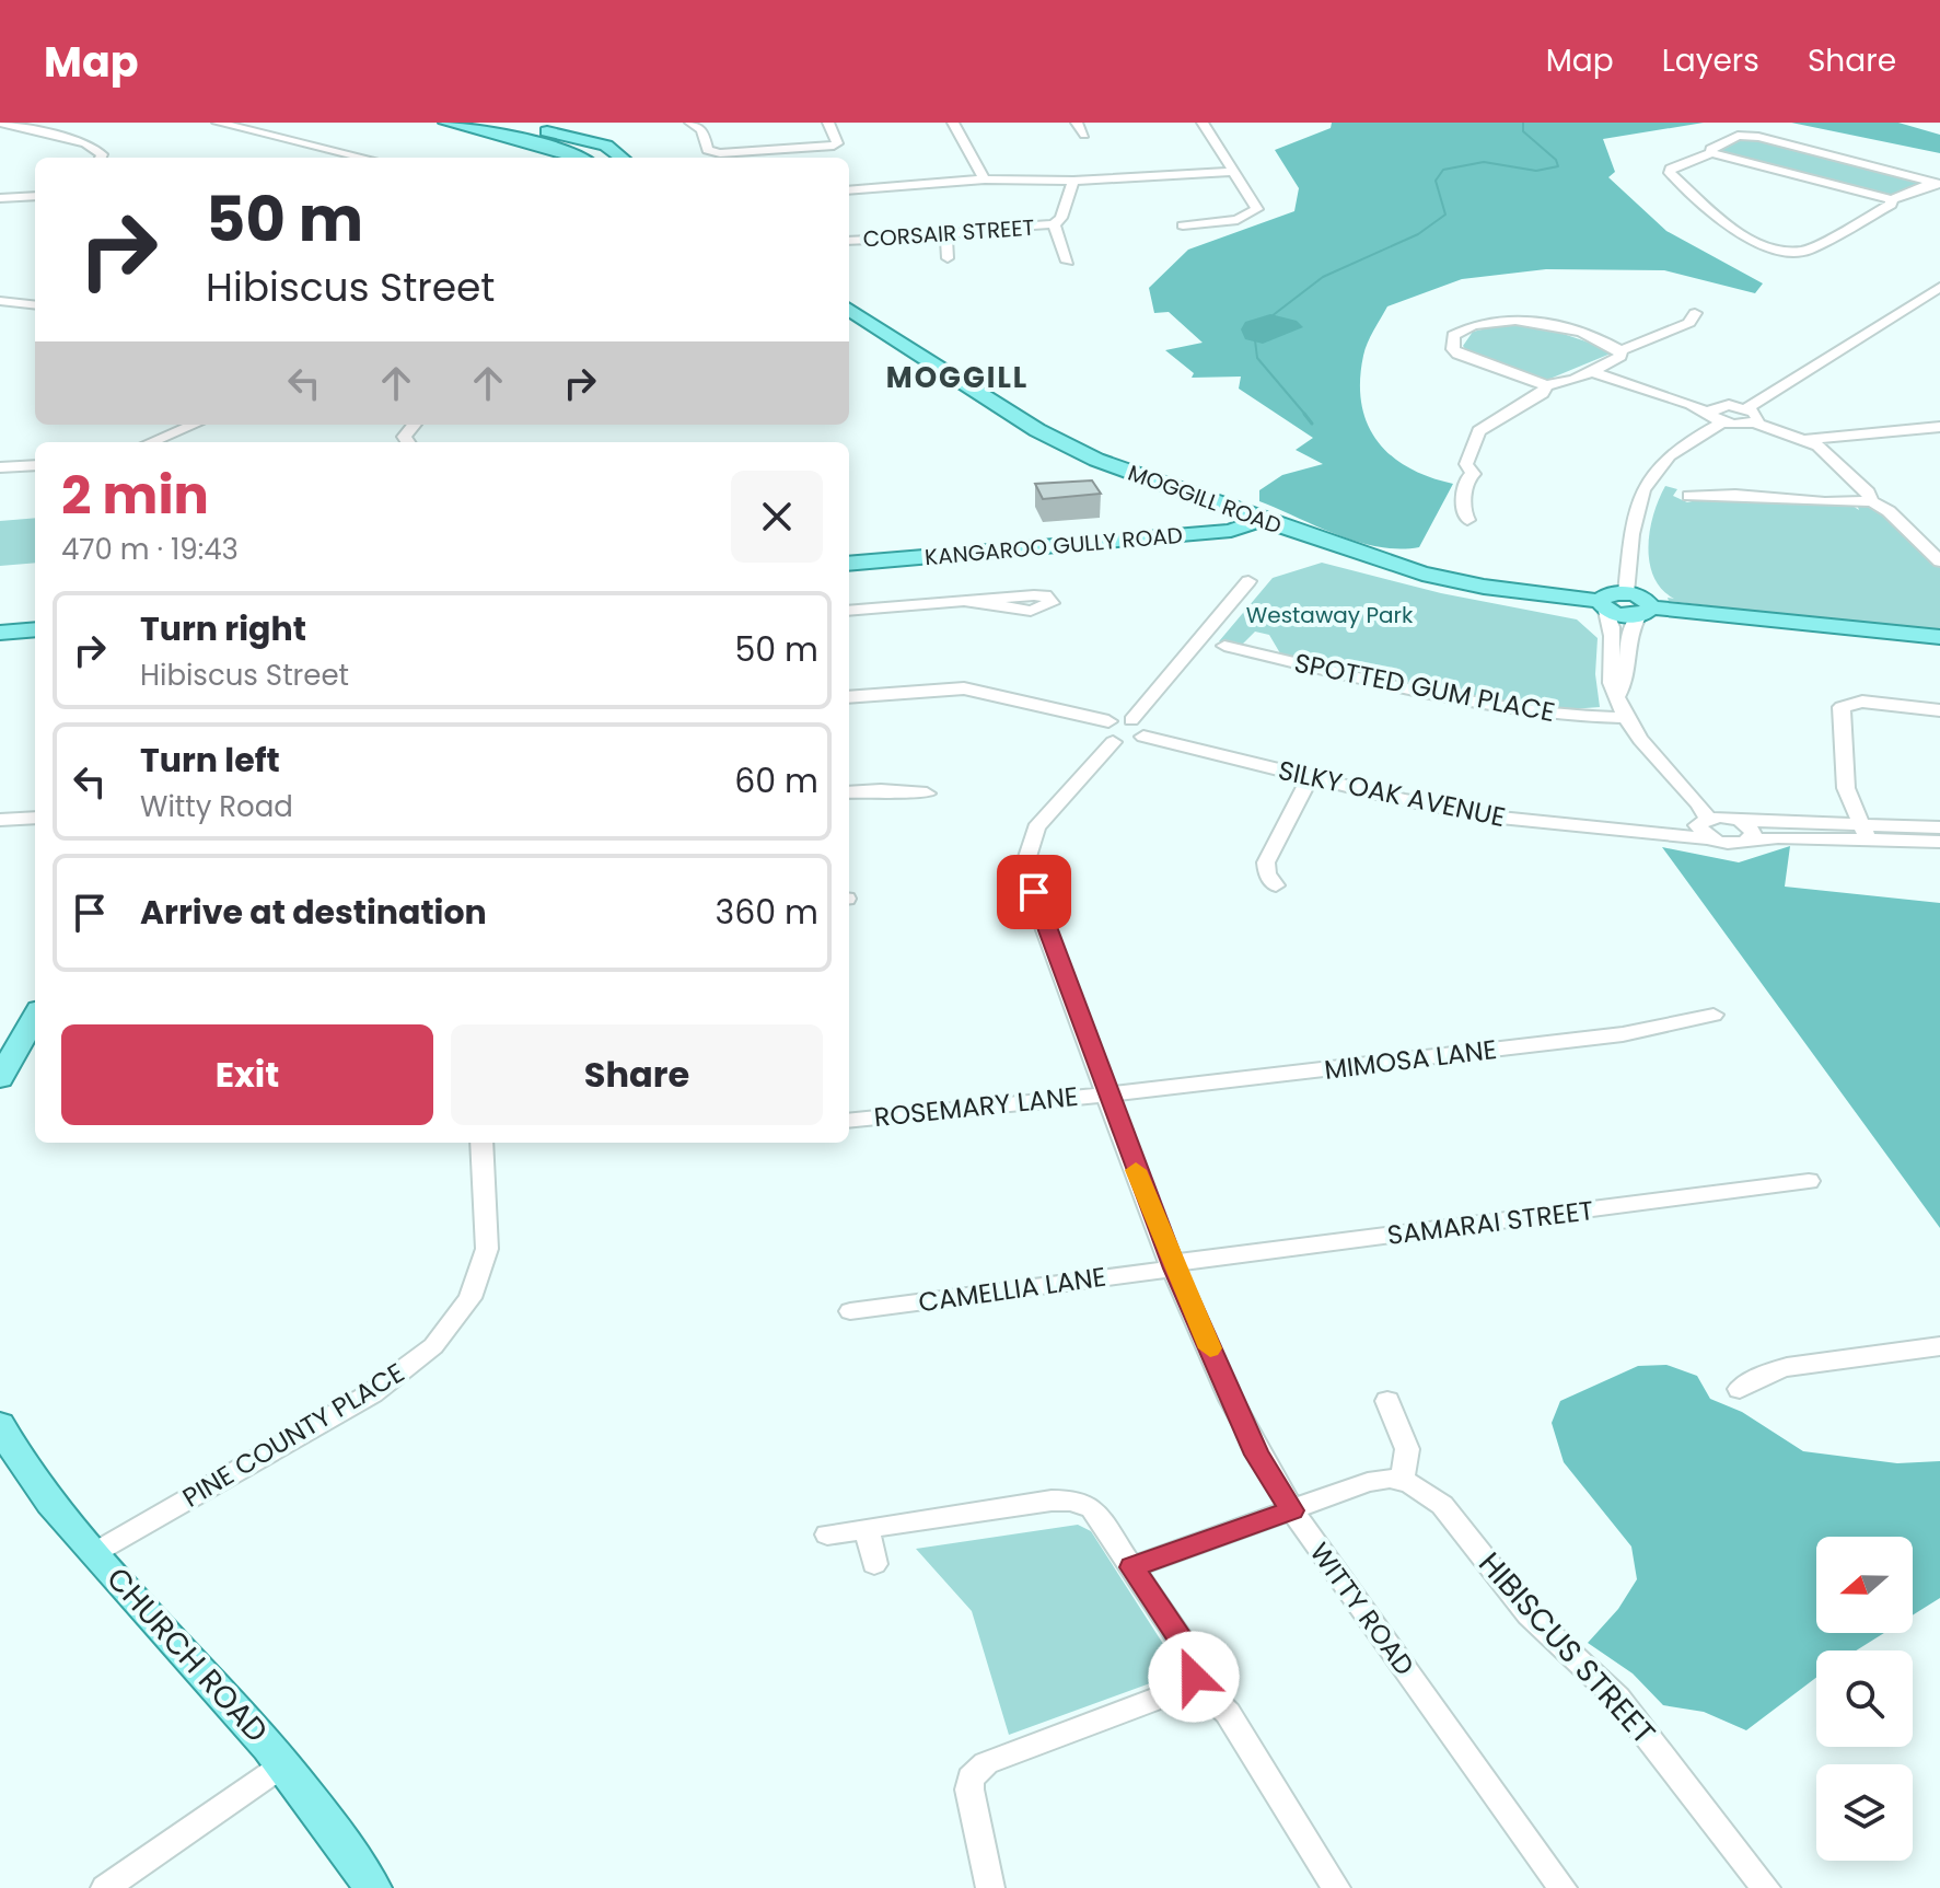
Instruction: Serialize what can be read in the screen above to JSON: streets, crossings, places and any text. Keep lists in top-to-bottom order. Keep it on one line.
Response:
{"streets":{"main road":["MOGGILL ROAD","KANGAROO GULLY ROAD","CHURCH ROAD"],"street":["CORSAIR STREET","SPOTTED GUM PLACE","SILKY OAK AVENUE","MIMOSA LANE","ROSEMARY LANE","SAMARAI STREET","CAMELLIA LANE","PINE COUNTY PLACE","WITTY ROAD","HIBISCUS STREET"]},"crossings":[["MOGGILL ROAD","KANGAROO GULLY ROAD"],["MIMOSA LANE","ROSEMARY LANE"],["MIMOSA LANE","WITTY ROAD"],["ROSEMARY LANE","WITTY ROAD"],["SAMARAI STREET","CAMELLIA LANE"],["SAMARAI STREET","WITTY ROAD"],["CAMELLIA LANE","WITTY ROAD"],["PINE COUNTY PLACE","CHURCH ROAD"]],"districts":["MOGGILL"],"parks":["Westaway Park"],"north":"left","page":{"header":"Map","nav":["Map","Layers","Share"],"turn":["50 m","Hibiscus Street"],"heading":["2 min","470 m · 19:43"],"list":[{"name":"Turn right","note":"Hibiscus Street","value":"50 m"},{"name":"Turn left","note":"Witty Road","value":"60 m"},{"name":"Arrive at destination","value":"360 m"}],"buttons":["Exit","Share"]}}
